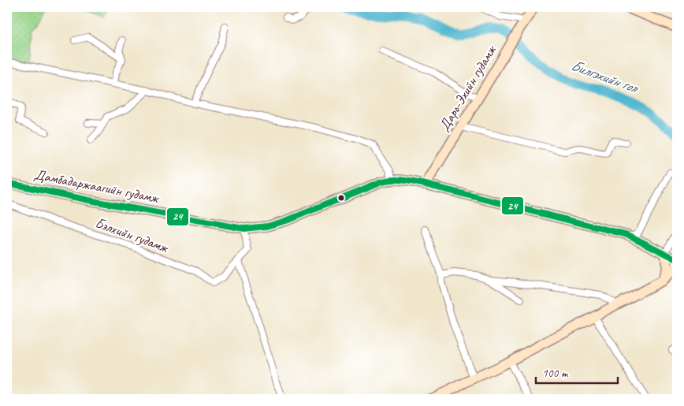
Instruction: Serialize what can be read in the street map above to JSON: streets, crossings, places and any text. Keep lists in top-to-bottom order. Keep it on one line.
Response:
{"streets":{"main road":["Дарь-Эхийн гудамж","Дамбадаржаагийн гудамж"],"street":["Бэлхийн гудамж"]},"crossings":[["Дарь-Эхийн гудамж","Дамбадаржаагийн гудамж"],["Дамбадаржаагийн гудамж","Бэлхийн гудамж"]],"water":["Билгэхийн гол"],"lines":["transit line 24"],"scale_bar":"100 m"}
